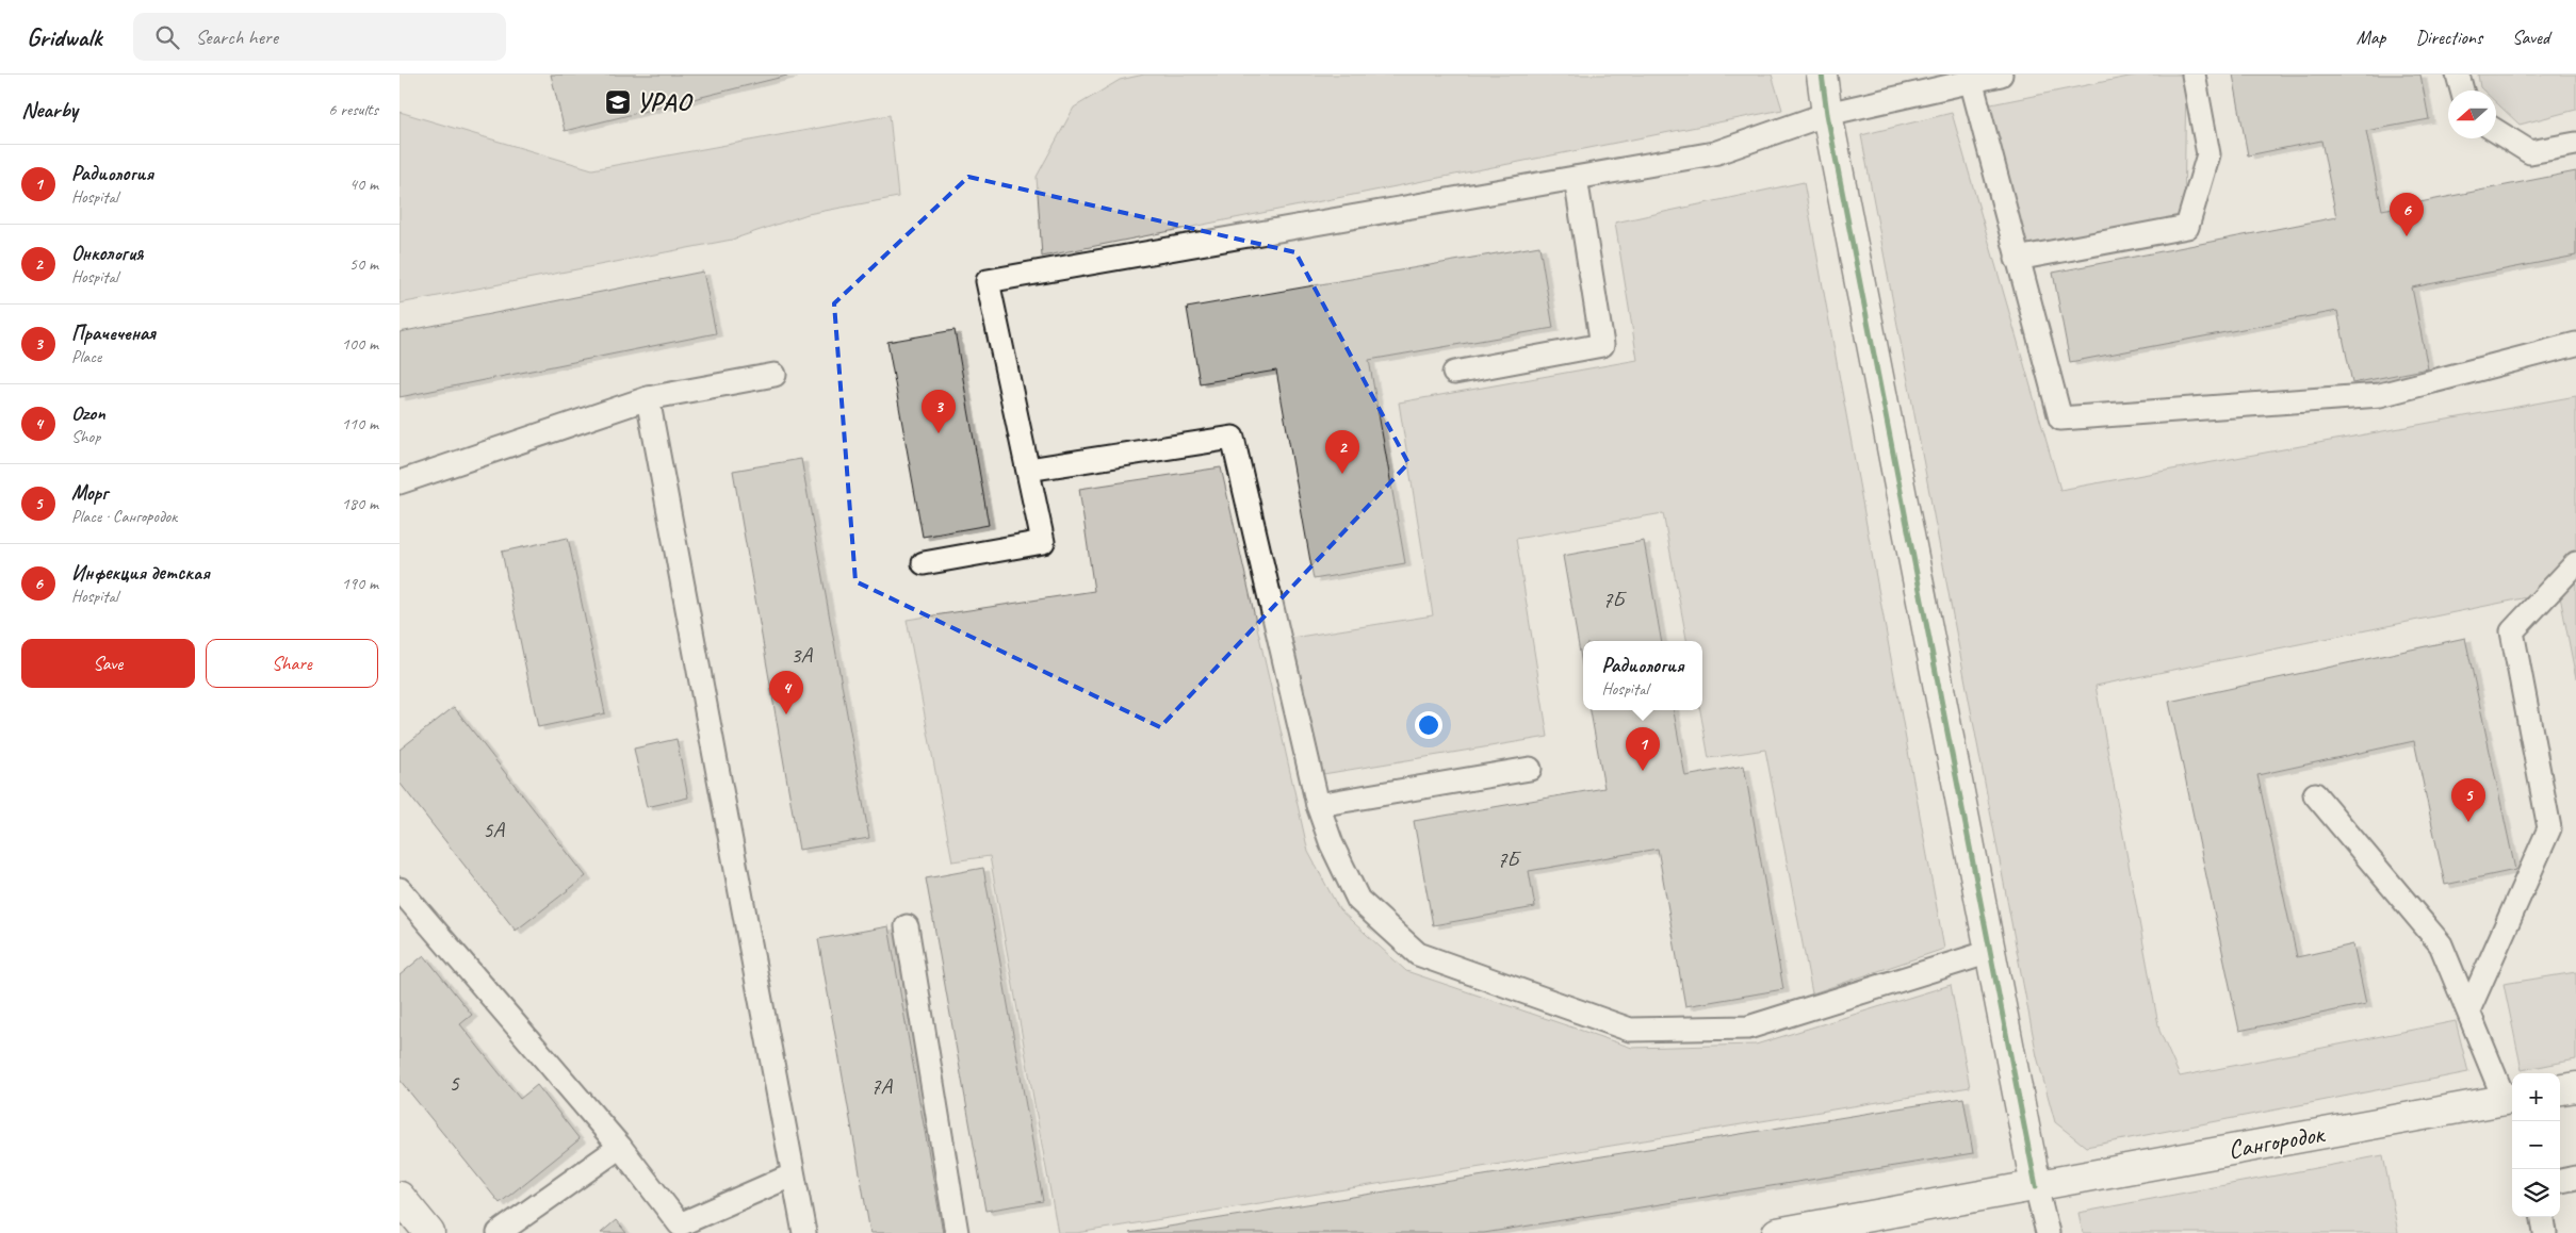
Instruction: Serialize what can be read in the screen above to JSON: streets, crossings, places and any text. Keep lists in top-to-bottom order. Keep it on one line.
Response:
{"streets":{"street":["Сангородок"]},"places":{"school or university":["УРАО"]},"house_numbers":["7Б","3А","5А","7Б","5","7А"],"north":"left","page":{"header":"Gridwalk","search":"Search here","nav":["Map","Directions","Saved"],"heading":["Nearby","6 results"],"list":[{"mark":"1","name":"Радиология","note":"Hospital","value":"40 m"},{"mark":"2","name":"Онкология","note":"Hospital","value":"50 m"},{"mark":"3","name":"Прачеченая","note":"Place","value":"100 m"},{"mark":"4","name":"Ozon","note":"Shop","value":"110 m"},{"mark":"5","name":"Морг","note":"Place · Сангородок","value":"180 m"},{"mark":"6","name":"Инфекция детская","note":"Hospital","value":"190 m"}],"pins":["6","3","2","4","1","5"],"buttons":["Save","Share"],"popup":["Радиология","Hospital"],"map_buttons":["+","−"]}}
